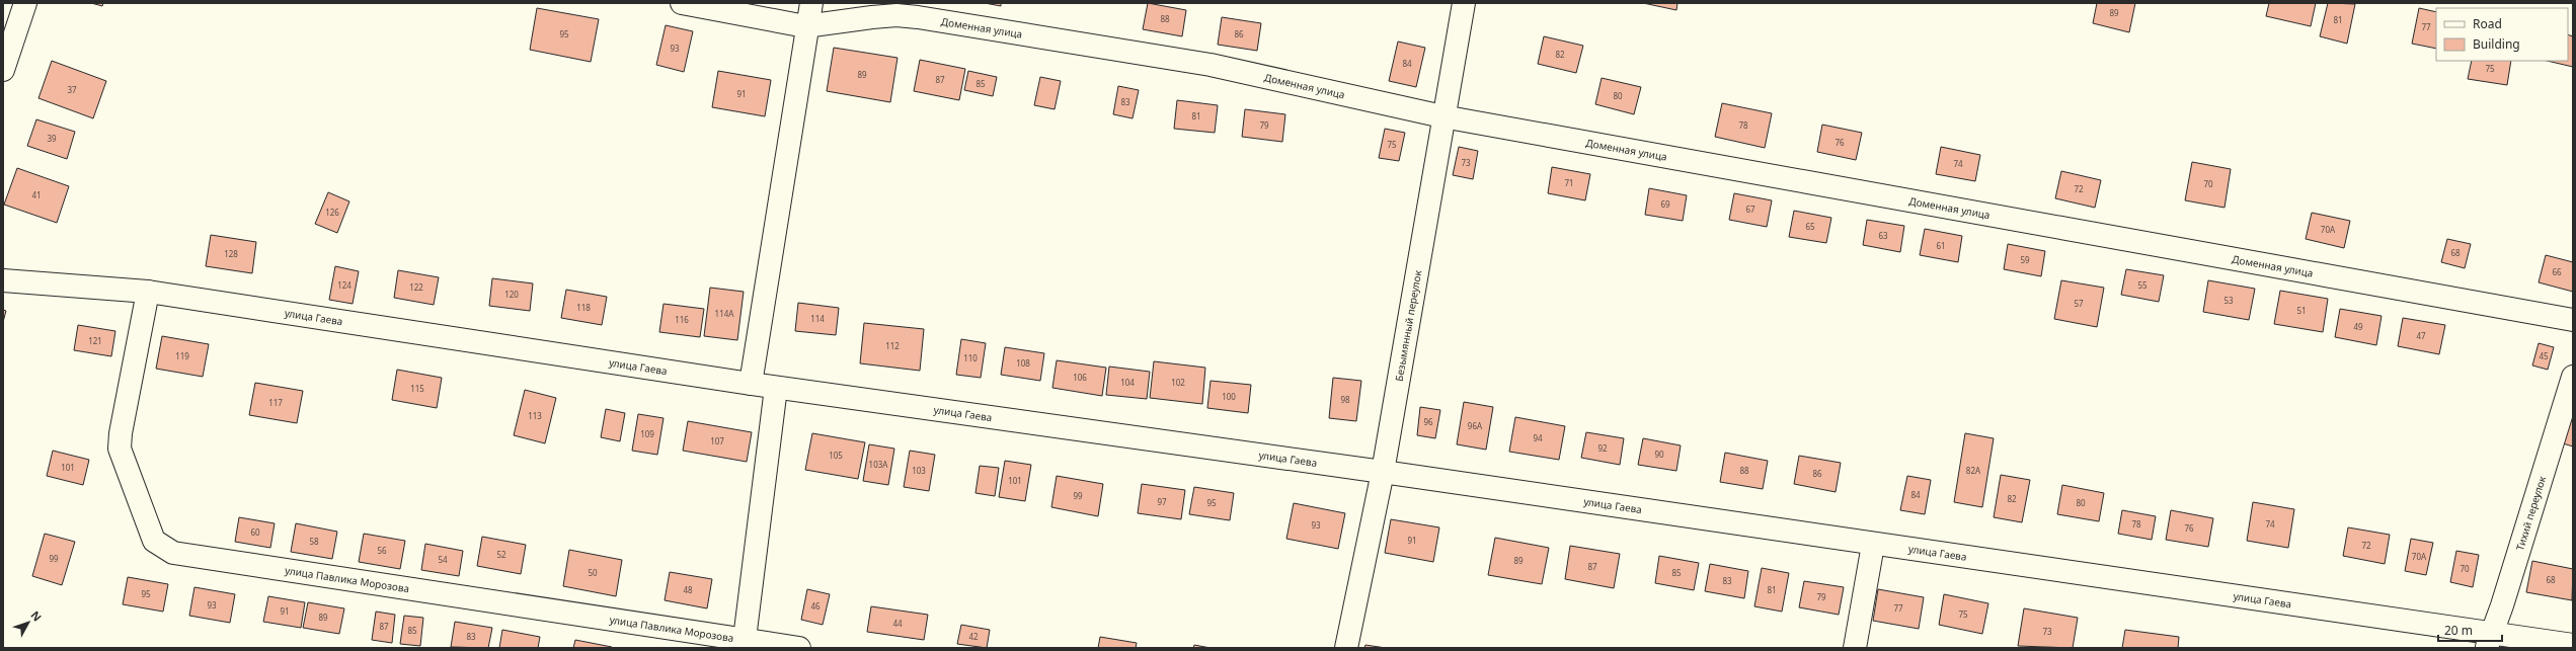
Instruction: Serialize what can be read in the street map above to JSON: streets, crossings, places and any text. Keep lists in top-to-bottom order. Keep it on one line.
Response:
{"streets":{"street":["Доменная улица","улица Гаева","Безымянный переулок","Тихий переулок","улица Павлика Морозова"]},"crossings":[["Доменная улица","Безымянный переулок"],["улица Гаева","Безымянный переулок"],["улица Гаева","Тихий переулок"],["улица Гаева","улица Павлика Морозова"]],"house_numbers":["89","88","81","77","95","86","93","82","84","75","89","87","85","37","91","80","83","81","79","78","39","76","75","73","74","71","70","72","41","69","67","126","65","70А","63","61","68","128","59","66","124","55","122","120","53","57","118","51","114А","114","116","49","47","121","112","119","45","110","108","106","104","102","115","100","98","117","113","96","96А","109","94","107","92","90","105","103А","101","103","88","82А","86","101","84","99","82","97","95","80","78","74","93","76","60","91","58","72","56","52","70А","99","54","89","87","70","50","85","68","83","48","81","95","79","93","46","77","91","75","89","44","87","85","73","83","42"],"legend":["Road","Building"],"scale_bar":"20 m","north":"top right"}
